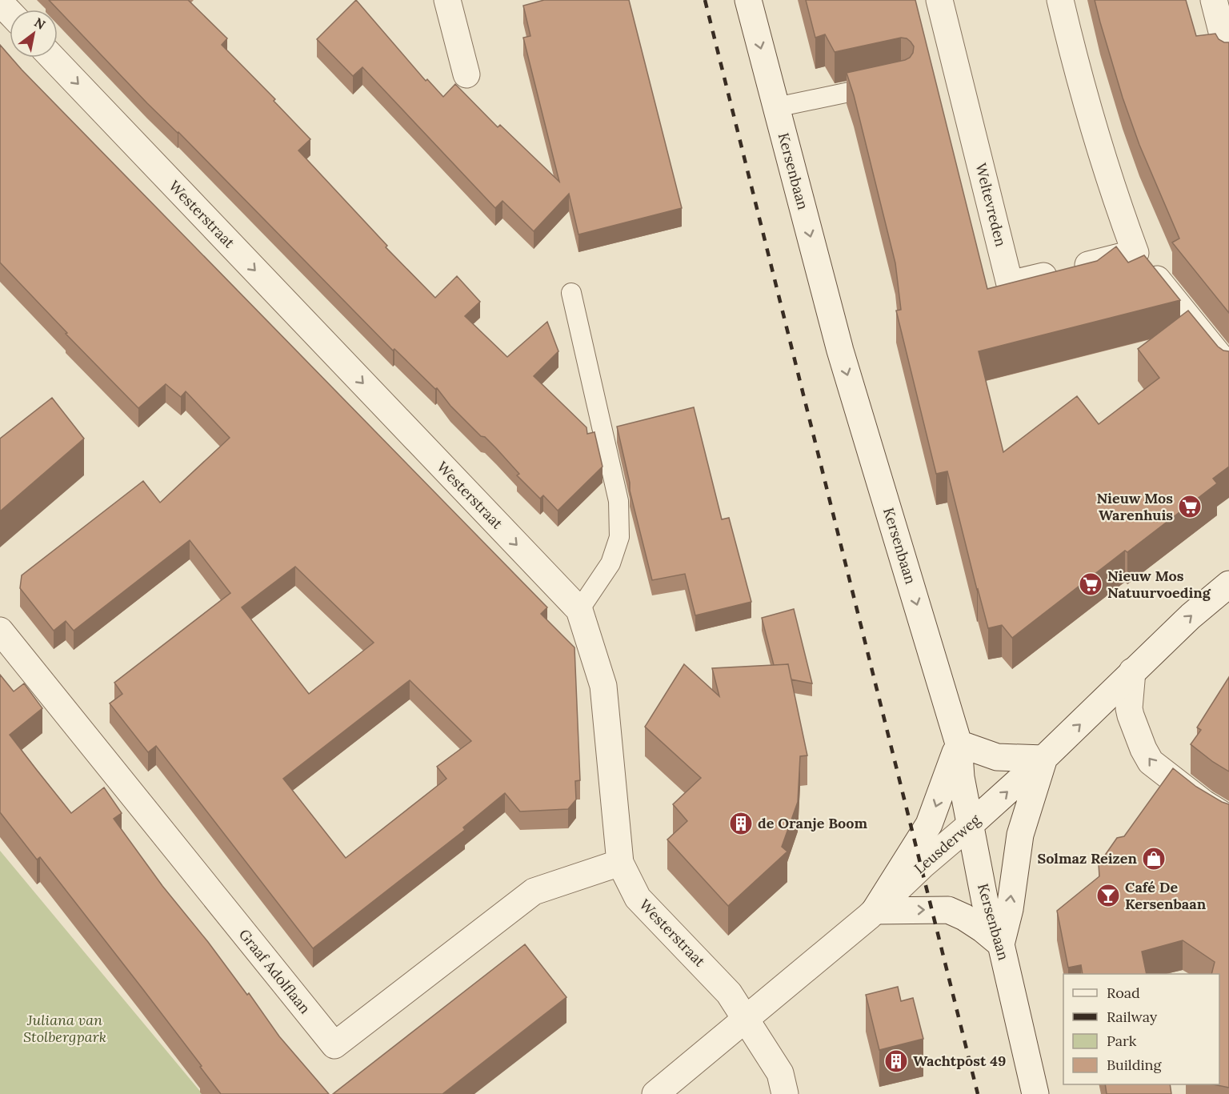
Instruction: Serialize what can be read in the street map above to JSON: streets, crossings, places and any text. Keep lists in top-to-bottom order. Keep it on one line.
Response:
{"streets":{"street":["Kersenbaan","Weltevreden","Westerstraat","Leusderweg","Graaf Adolflaan"]},"crossings":[["Kersenbaan","Leusderweg"],["Westerstraat","Leusderweg"],["Westerstraat","Graaf Adolflaan"]],"one_way":["Kersenbaan","Westerstraat","Leusderweg"],"parks":["Juliana van Stolbergpark"],"places":{"supermarket":["Nieuw Mos Warenhuis","Nieuw Mos Natuurvoeding"],"building":["de Oranje Boom","Wachtpost 49"],"shop":["Solmaz Reizen"],"bar":["Café De Kersenbaan"]},"legend":["Road","Railway","Park","Building"],"north":"top right"}
